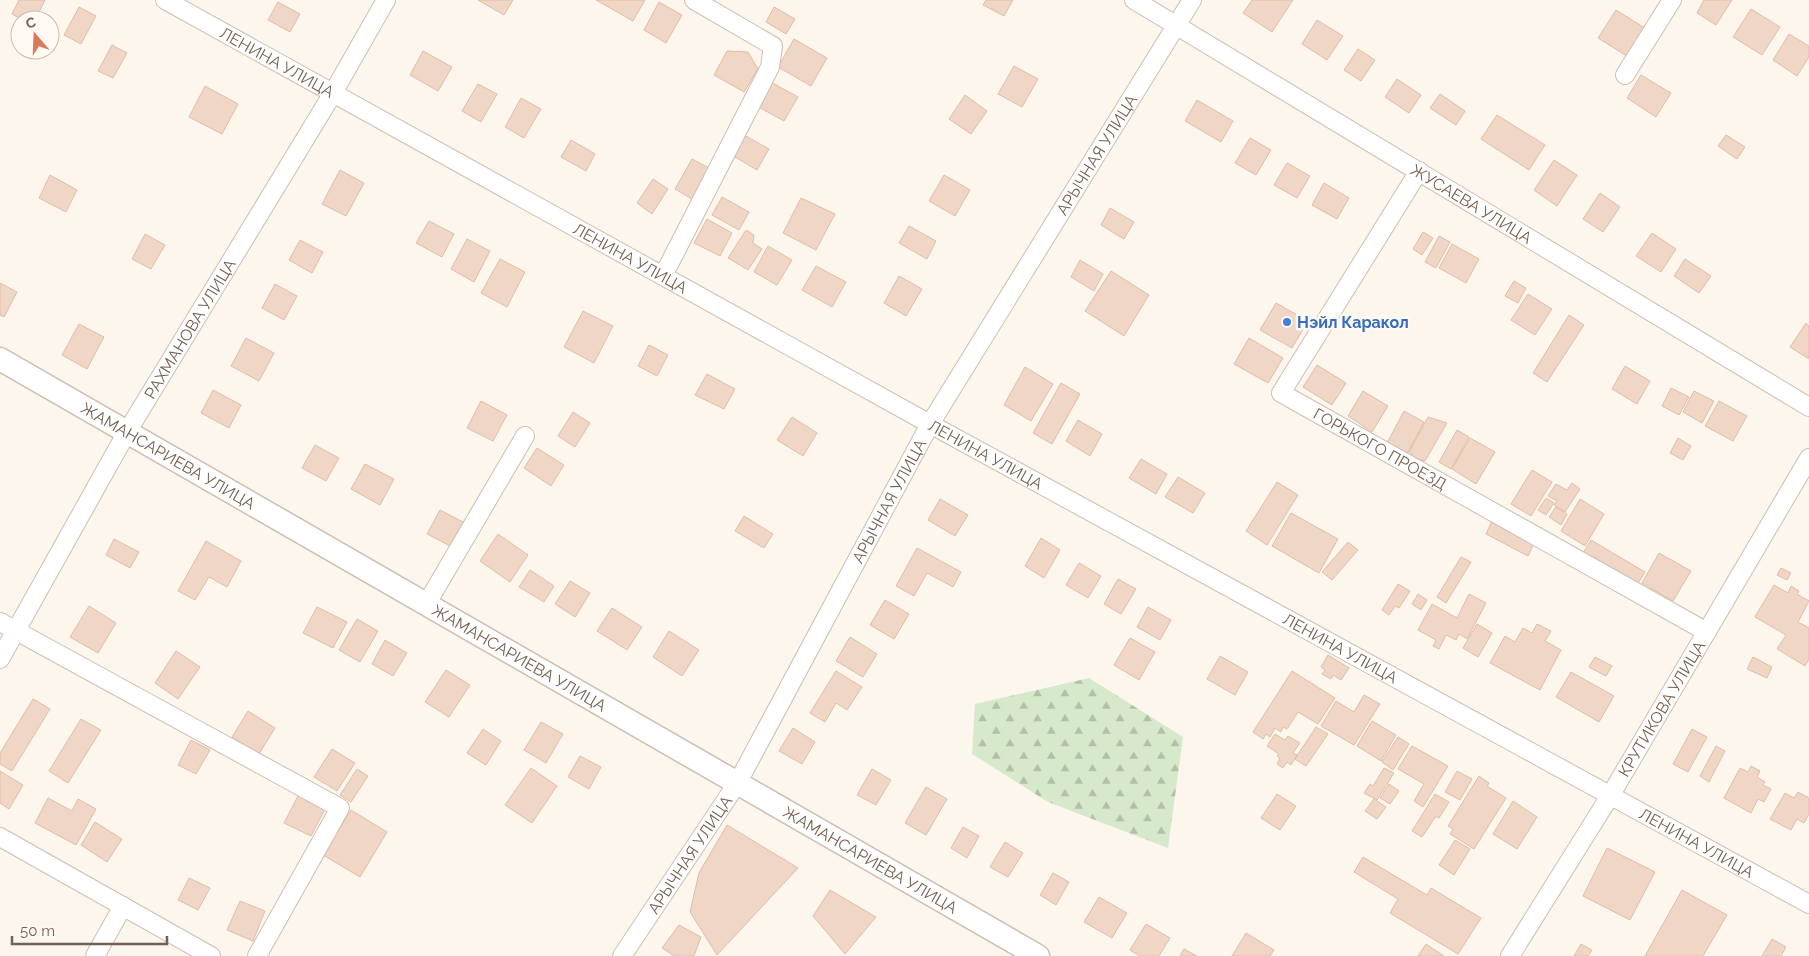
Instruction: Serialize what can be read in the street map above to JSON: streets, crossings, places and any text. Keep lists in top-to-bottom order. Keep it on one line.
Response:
{"streets":{"street":["ЛЕНИНА УЛИЦА","АРЫЧНАЯ УЛИЦА","ЖУСАЕВА УЛИЦА","РАХМАНОВА УЛИЦА","ГОРЬКОГО ПРОЕЗД","ЖАМАНСАРИЕВА УЛИЦА","КРУТИКОВА УЛИЦА"]},"crossings":[["ЛЕНИНА УЛИЦА","АРЫЧНАЯ УЛИЦА"],["ЛЕНИНА УЛИЦА","РАХМАНОВА УЛИЦА"],["ЛЕНИНА УЛИЦА","КРУТИКОВА УЛИЦА"],["АРЫЧНАЯ УЛИЦА","ЖУСАЕВА УЛИЦА"],["АРЫЧНАЯ УЛИЦА","ЖАМАНСАРИЕВА УЛИЦА"],["ЖУСАЕВА УЛИЦА","ГОРЬКОГО ПРОЕЗД"],["РАХМАНОВА УЛИЦА","ЖАМАНСАРИЕВА УЛИЦА"],["ГОРЬКОГО ПРОЕЗД","КРУТИКОВА УЛИЦА"]],"places":["Нэйл Каракол"],"scale_bar":"50 m","north":"top"}
